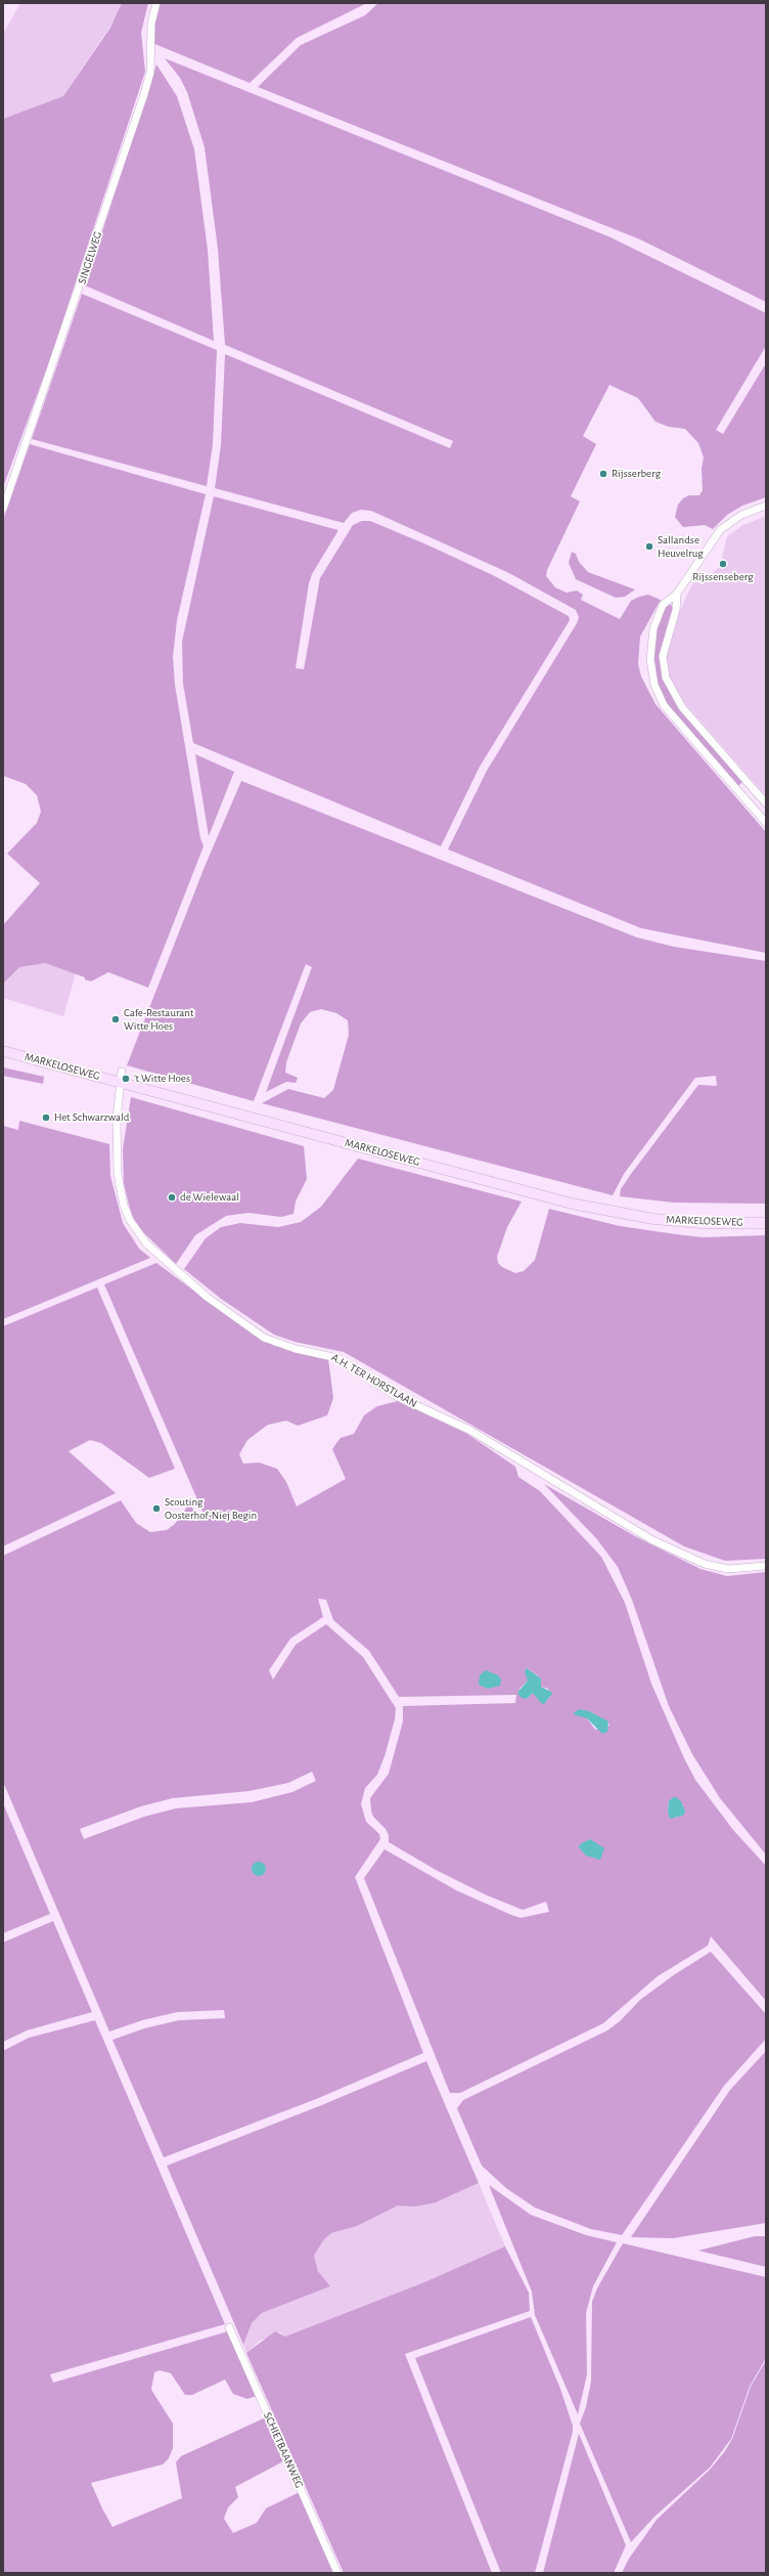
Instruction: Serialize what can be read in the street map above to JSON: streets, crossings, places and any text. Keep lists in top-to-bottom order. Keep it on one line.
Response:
{"streets":{"main road":["MARKELOSEWEG"],"street":["SINGELWEG","A.H. TER HORSTLAAN","SCHIETBAANWEG"]},"crossings":[["MARKELOSEWEG","A.H. TER HORSTLAAN"]],"places":["Rijsserberg","Sallandse Heuvelrug","Rijssenseberg","Cafe-Restaurant Witte Hoes","'t Witte Hoes","Het Schwarzwald","de Wielewaal","Scouting Oosterhof-Niej Begin"]}
